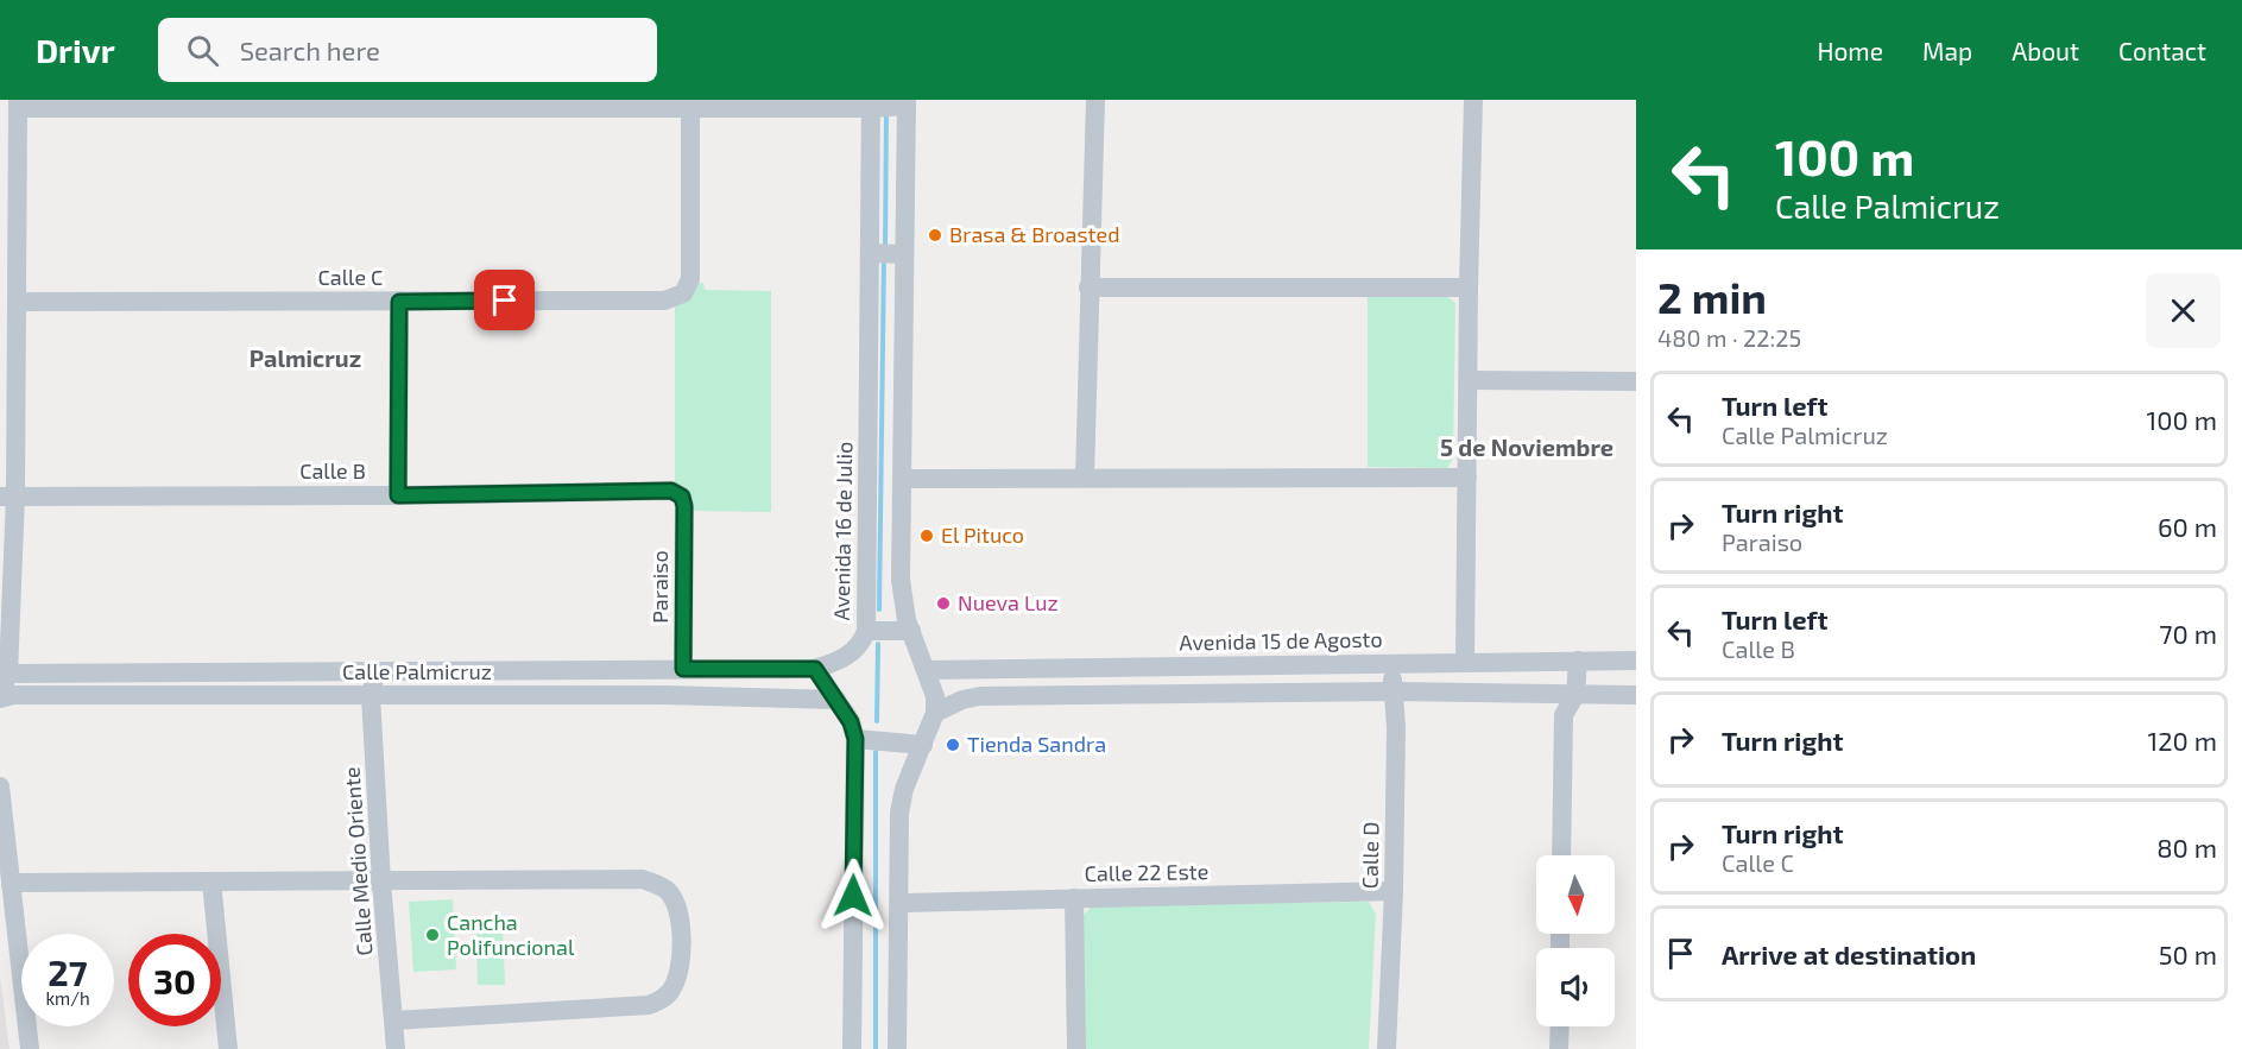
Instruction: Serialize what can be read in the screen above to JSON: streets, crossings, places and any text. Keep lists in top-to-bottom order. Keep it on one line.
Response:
{"streets":{"street":["Calle C","Calle B","Avenida 16 de Julio","Paraiso","Avenida 15 de Agosto","Calle Palmicruz","Calle D","Calle Medio Oriente","Calle 22 Este"]},"crossings":[["Calle B","Paraiso"],["Avenida 16 de Julio","Avenida 15 de Agosto"],["Avenida 16 de Julio","Calle Palmicruz"],["Avenida 16 de Julio","Calle 22 Este"],["Paraiso","Calle Palmicruz"],["Avenida 15 de Agosto","Calle D"],["Calle Palmicruz","Calle Medio Oriente"],["Calle D","Calle 22 Este"]],"districts":["Palmicruz","5 de Noviembre"],"places":["Brasa & Broasted","El Pituco","Nueva Luz","Tienda Sandra","Cancha Polifuncional"],"north":"bottom","page":{"header":"Drivr","search":"Search here","nav":["Home","Map","About","Contact"],"turn":["100 m","Calle Palmicruz"],"heading":["2 min","480 m · 22:25"],"list":[{"name":"Turn left","note":"Calle Palmicruz","value":"100 m"},{"name":"Turn right","note":"Paraiso","value":"60 m"},{"name":"Turn left","note":"Calle B","value":"70 m"},{"name":"Turn right","value":"120 m"},{"name":"Turn right","note":"Calle C","value":"80 m"},{"name":"Arrive at destination","value":"50 m"}],"speed":"27 km/h","limit":"30"}}
